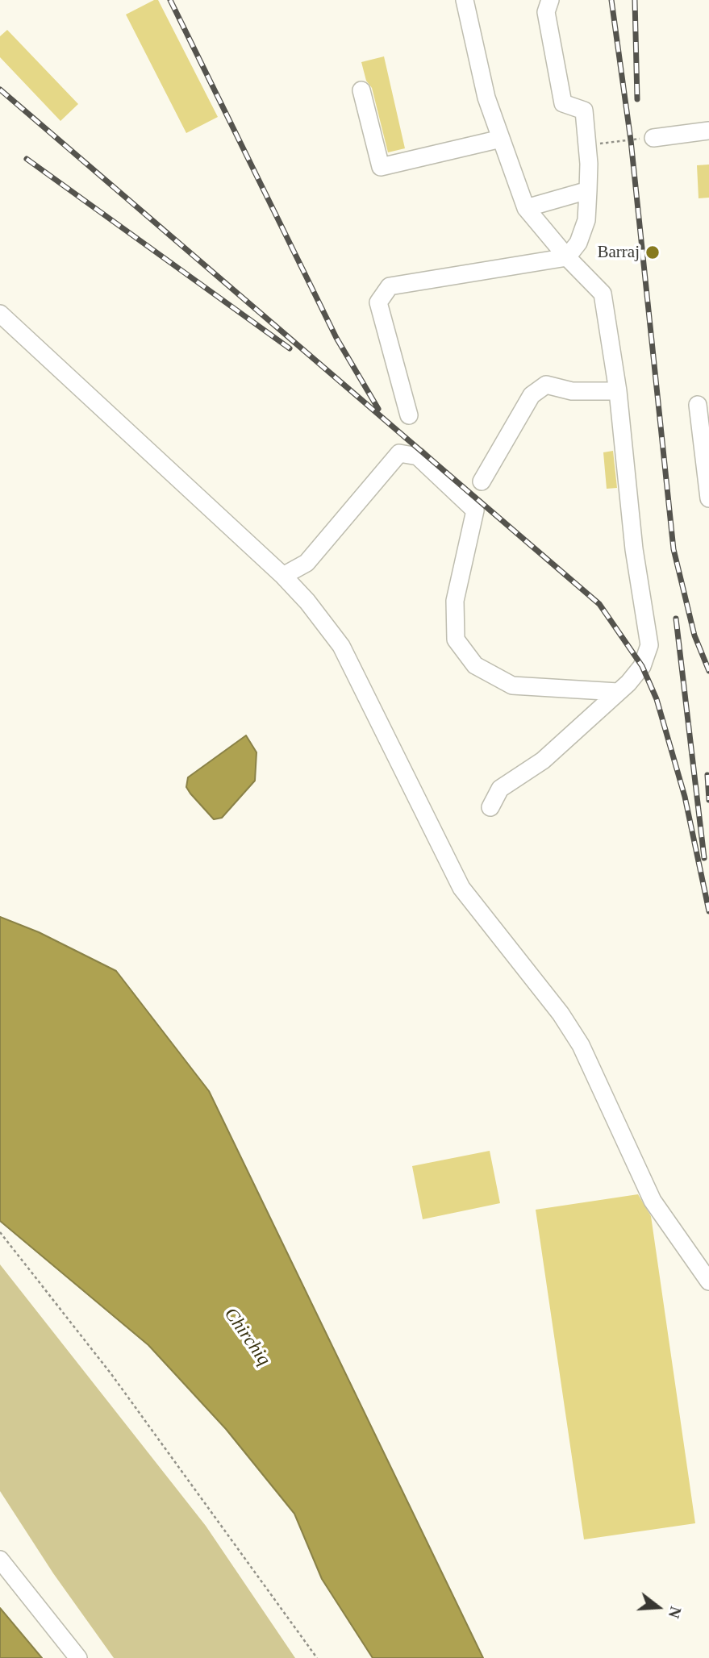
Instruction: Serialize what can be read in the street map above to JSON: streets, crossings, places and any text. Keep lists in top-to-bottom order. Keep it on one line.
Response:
{"water":["Chirchiq"],"places":["Barraj"],"north":"right"}
